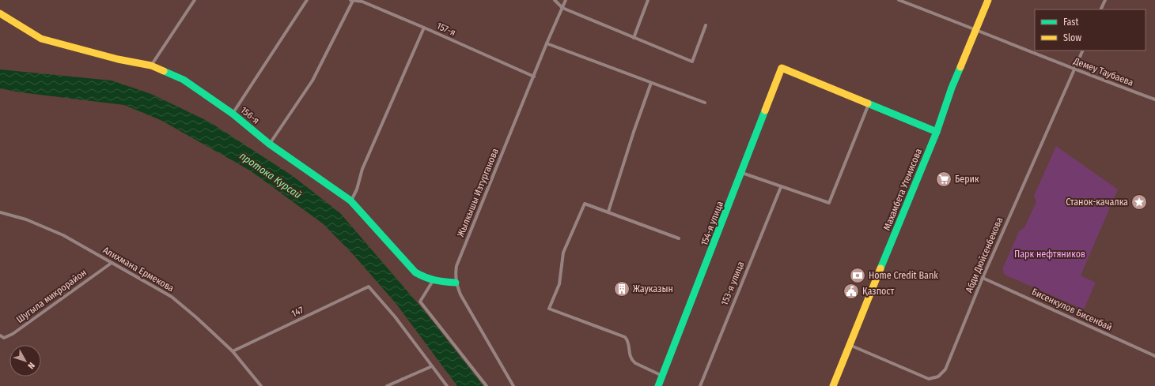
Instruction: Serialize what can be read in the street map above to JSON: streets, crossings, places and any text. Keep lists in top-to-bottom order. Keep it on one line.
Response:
{"streets":{"street":["157-я","Демеу Таубаева","156-я","Махамбета Утемисова","Жылкышы Изтурганова","154-я улица","Абди Дюйсенбекова","Алихмана Ермекова","153-я улица","Шугыла микрорайон","Бисенкулов Бисенбай","147"]},"crossings":[["157-я","Жылкышы Изтурганова"],["Демеу Таубаева","Махамбета Утемисова"],["Демеу Таубаева","Абди Дюйсенбекова"],["156-я","Жылкышы Изтурганова"],["Махамбета Утемисова","Абди Дюйсенбекова"],["Абди Дюйсенбекова","Бисенкулов Бисенбай"],["Алихмана Ермекова","Шугыла микрорайон"],["Алихмана Ермекова","147"]],"water":["протока Курсай"],"parks":["Парк нефтяников"],"places":{"supermarket":["Берик"],"place":["Станок-качалка"],"bank":["Home Credit Bank"],"building":["Жауказын"],"public building":["Қазпост"]},"legend":["Fast","Slow"],"north":"bottom right"}
